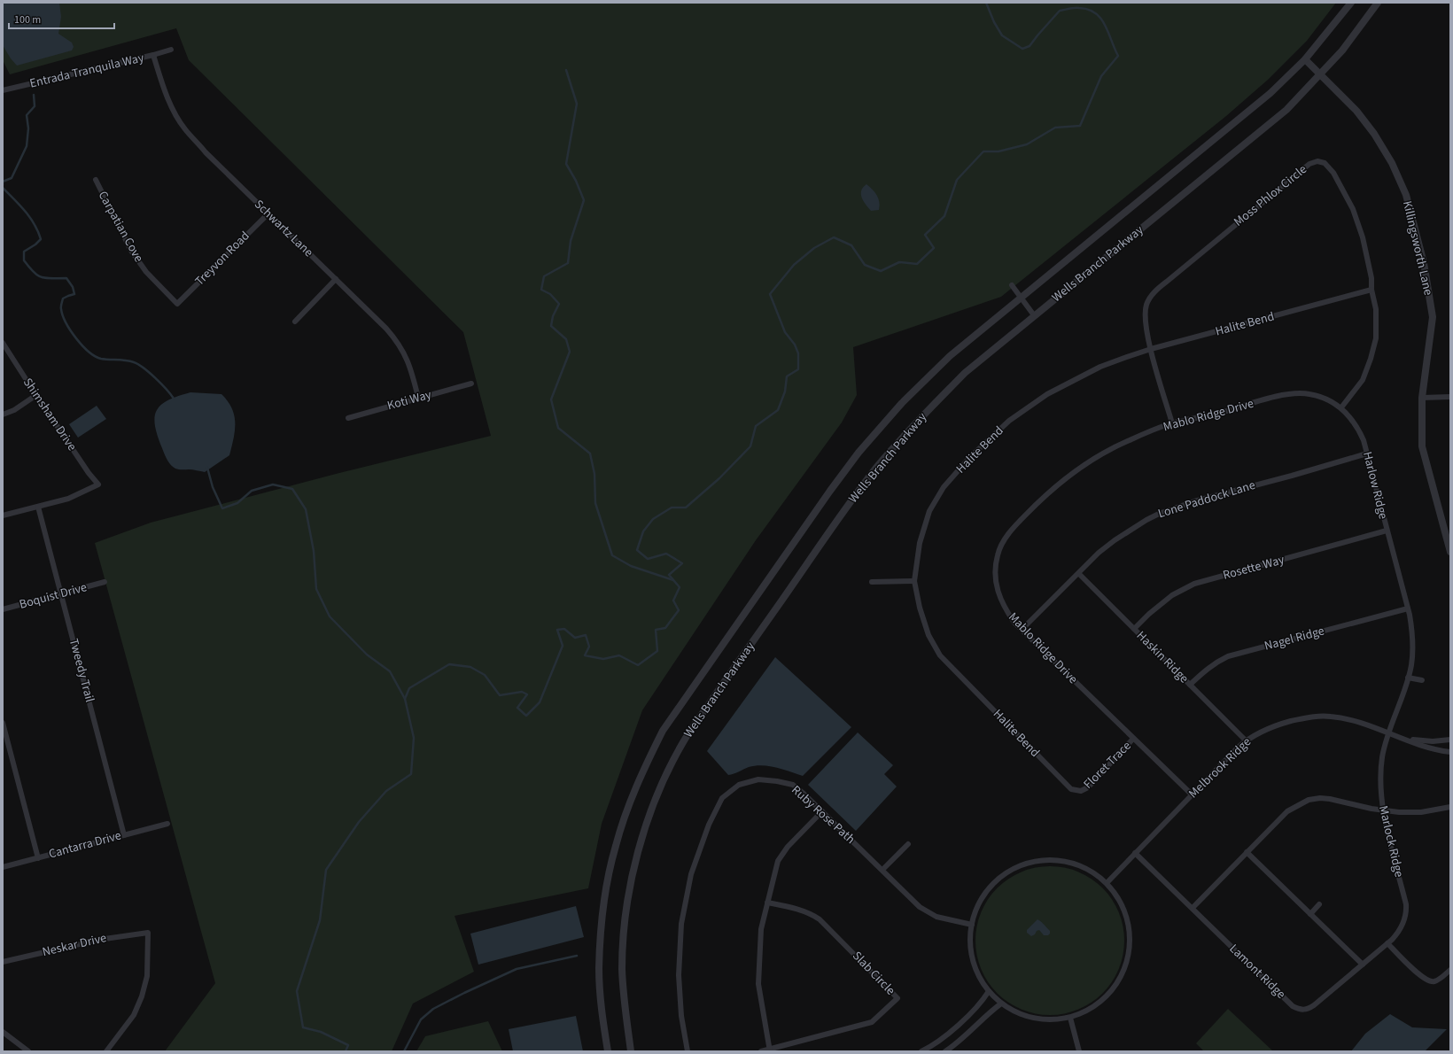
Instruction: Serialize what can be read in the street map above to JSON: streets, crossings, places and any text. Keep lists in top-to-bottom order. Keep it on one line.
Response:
{"streets":{"street":["Entrada Tranquila Way","Moss Phlox Circle","Carpatian Cove","Schwartz Lane","Killingsworth Lane","Treyvon Road","Wells Branch Parkway","Halite Bend","Koti Way","Shimsham Drive","Mablo Ridge Drive","Harlow Ridge","Lone Paddock Lane","Rosette Way","Boquist Drive","Nagel Ridge","Haskin Ridge","Tweedy Trail","Floret Trace","Melbrook Ridge","Ruby Rose Path","Marlock Ridge","Cantarra Drive","Neskar Drive","Lamont Ridge","Slab Circle"]},"crossings":[["Entrada Tranquila Way","Schwartz Lane"],["Moss Phlox Circle","Halite Bend"],["Moss Phlox Circle","Mablo Ridge Drive"],["Moss Phlox Circle","Harlow Ridge"],["Carpatian Cove","Treyvon Road"],["Schwartz Lane","Treyvon Road"],["Schwartz Lane","Koti Way"],["Killingsworth Lane","Wells Branch Parkway"],["Halite Bend","Floret Trace"],["Shimsham Drive","Tweedy Trail"],["Mablo Ridge Drive","Harlow Ridge"],["Mablo Ridge Drive","Lone Paddock Lane"],["Mablo Ridge Drive","Floret Trace"],["Mablo Ridge Drive","Melbrook Ridge"],["Harlow Ridge","Lone Paddock Lane"],["Harlow Ridge","Rosette Way"],["Harlow Ridge","Nagel Ridge"],["Lone Paddock Lane","Haskin Ridge"],["Rosette Way","Haskin Ridge"],["Boquist Drive","Tweedy Trail"],["Nagel Ridge","Haskin Ridge"],["Haskin Ridge","Melbrook Ridge"],["Tweedy Trail","Cantarra Drive"],["Melbrook Ridge","Marlock Ridge"],["Melbrook Ridge","Lamont Ridge"],["Marlock Ridge","Lamont Ridge"]],"scale_bar":"100 m"}
